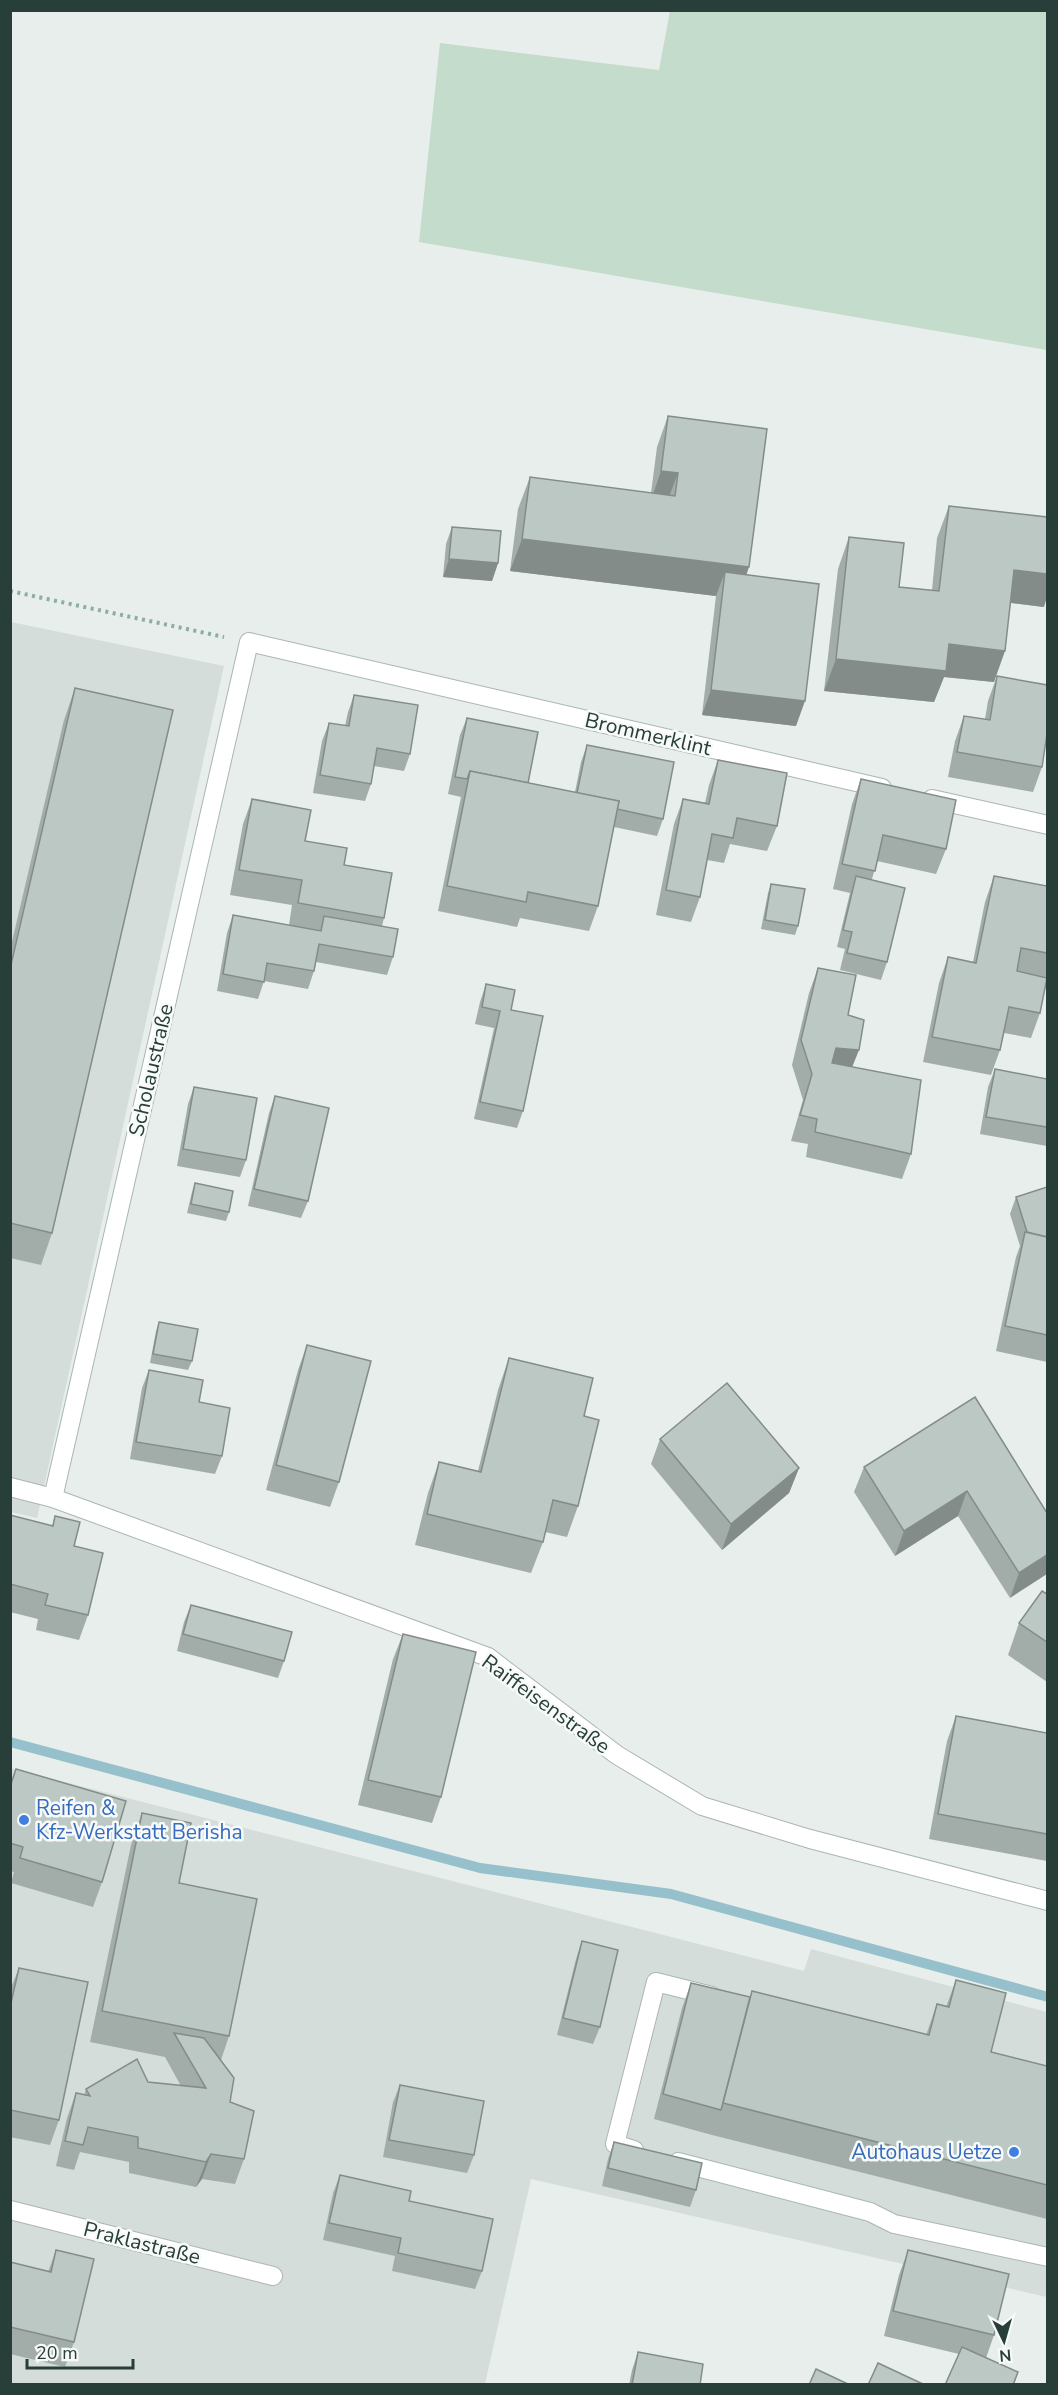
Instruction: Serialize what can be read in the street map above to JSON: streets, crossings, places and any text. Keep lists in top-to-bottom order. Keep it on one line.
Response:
{"streets":{"street":["Brommerklint","Scholaustraße","Raiffeisenstraße","Praklastraße"]},"crossings":[["Brommerklint","Scholaustraße"],["Scholaustraße","Raiffeisenstraße"]],"places":["Reifen & Kfz-Werkstatt Berisha","Autohaus Uetze"],"scale_bar":"20 m","north":"bottom"}
